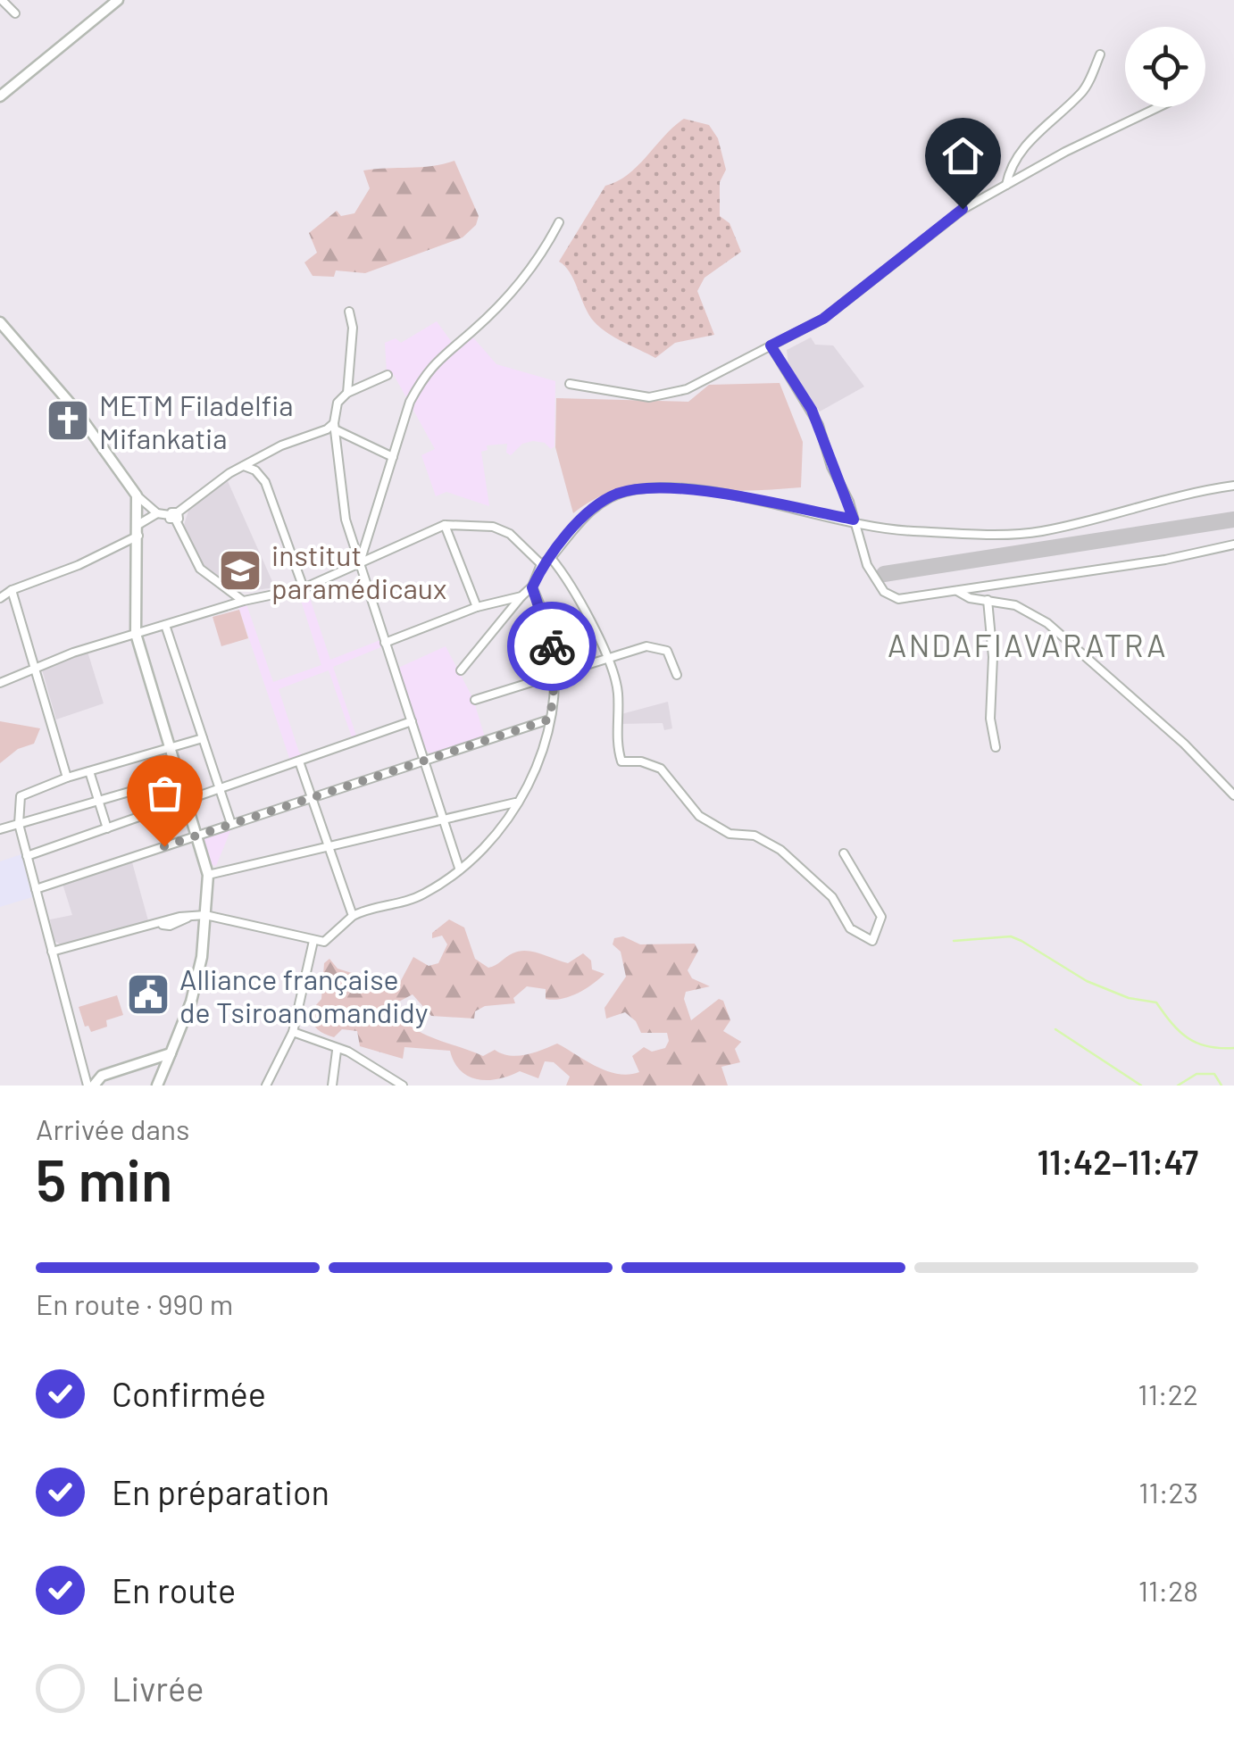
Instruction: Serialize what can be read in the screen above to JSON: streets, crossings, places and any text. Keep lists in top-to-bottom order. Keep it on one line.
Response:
{"districts":["ANDAFIAVARATRA"],"places":{"church":["METM Filadelfia Mifankatia"],"school or university":["institut paramédicaux"],"public building":["Alliance française de Tsiroanomandidy"]},"page":{"heading":["5 min","Arrivée dans","11:42–11:47"],"bar":"En route · 990 m","list":[["Confirmée","11:22"],["En préparation","11:23"],["En route","11:28"],"Livrée"]}}
